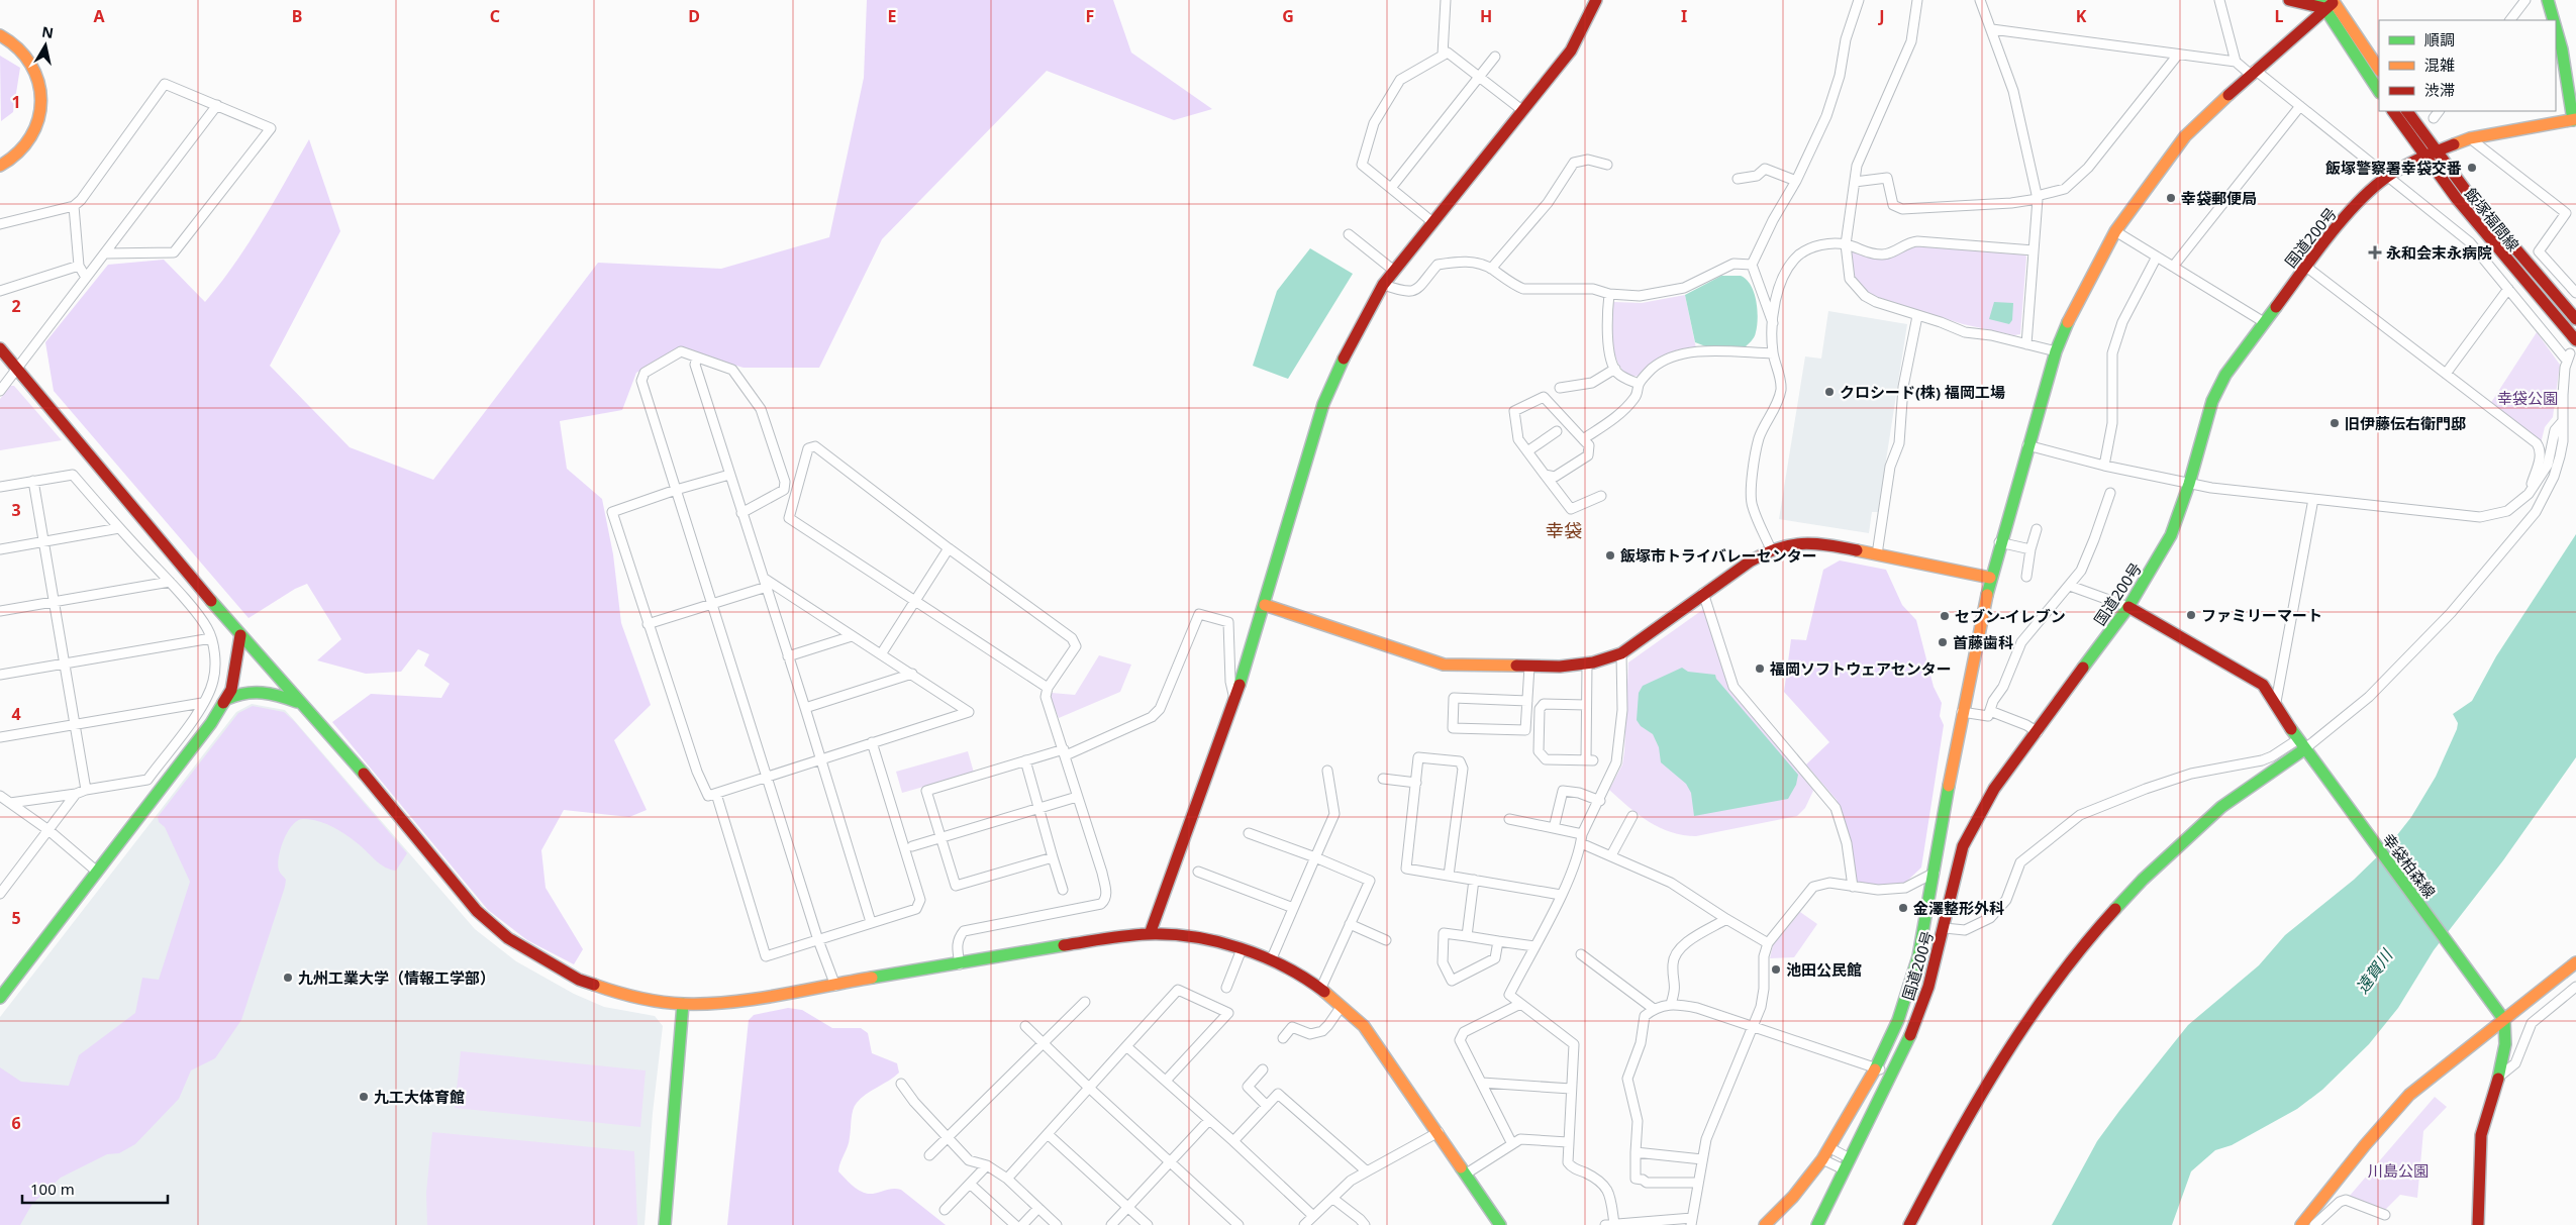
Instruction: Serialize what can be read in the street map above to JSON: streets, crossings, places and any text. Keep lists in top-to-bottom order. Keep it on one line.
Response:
{"streets":{"main road":["飯塚福間線","国道200号","幸袋柏森線"]},"crossings":[["飯塚福間線","国道200号"],["国道200号","幸袋柏森線"]],"districts":["幸袋"],"water":["遠賀川"],"parks":["幸袋公園","川島公園"],"places":{"other":["飯塚警察署幸袋交番","幸袋郵便局","クロシード(株) 福岡工場","旧伊藤伝右衛門邸","飯塚市トライバレーセンター","ファミリーマート","セブン-イレブン","首藤歯科","福岡ソフトウェアセンター","金澤整形外科","池田公民館","九州工業大学（情報工学部）","九工大体育館"],"health":["永和会末永病院"]},"legend":["順調","混雑","渋滞"],"scale_bar":"100 m","north":"top","grid":{"columns":["A","B","C","D","E","F","G","H","I","J","K","L"],"rows":["1","2","3","4","5","6"]}}
